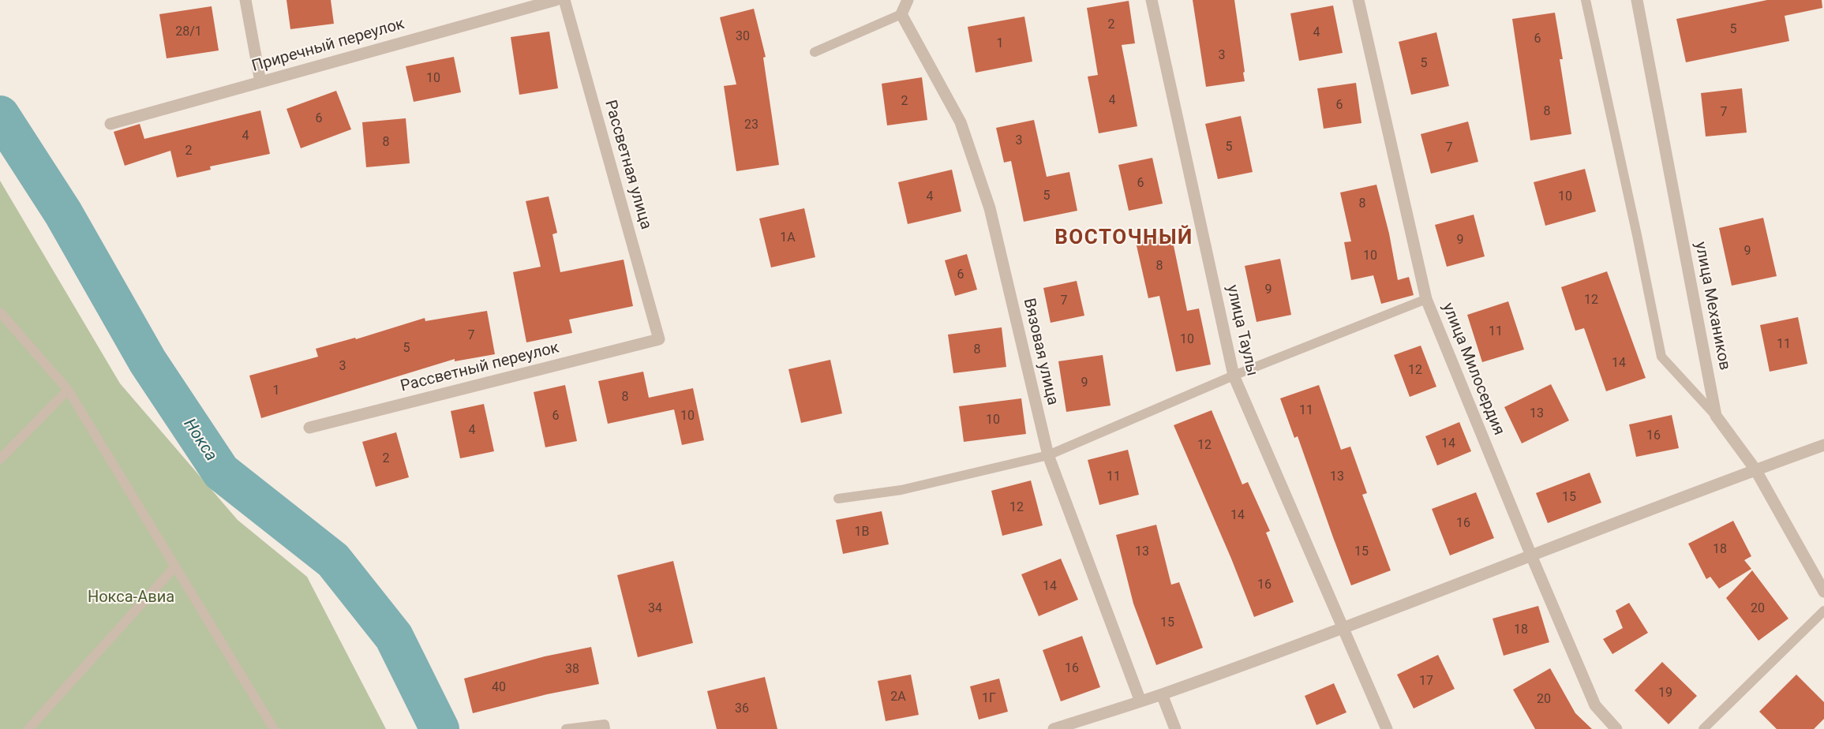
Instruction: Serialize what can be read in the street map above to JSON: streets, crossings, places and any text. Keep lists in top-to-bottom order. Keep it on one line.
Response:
{"streets":{"street":["Приречный переулок","Рассветная улица","улица Механиков","улица Таулы","Вязовая улица","Рассветный переулок","улица Милосердия"]},"crossings":[["Рассветная улица","Рассветный переулок"]],"districts":["ВОСТОЧНЫЙ"],"water":["Нокса"],"parks":["Нокса-Авиа"],"house_numbers":["2","5","28/1","4","30","6","1","3","5","10","4","2","6","8","7","6","23","4","3","8","5","7","2","6","5","4","10","8","1А","9","9","10","8","6","9","12","7","11","7","10","11","5","8","14","3","12","9","1","8","11","13","6","10","10","4","16","14","12","2","11","13","15","12","14","16","1В","18","13","15","16","14","34","20","15","18","16","38","17","40","19","2А","1Г","20","36"]}
